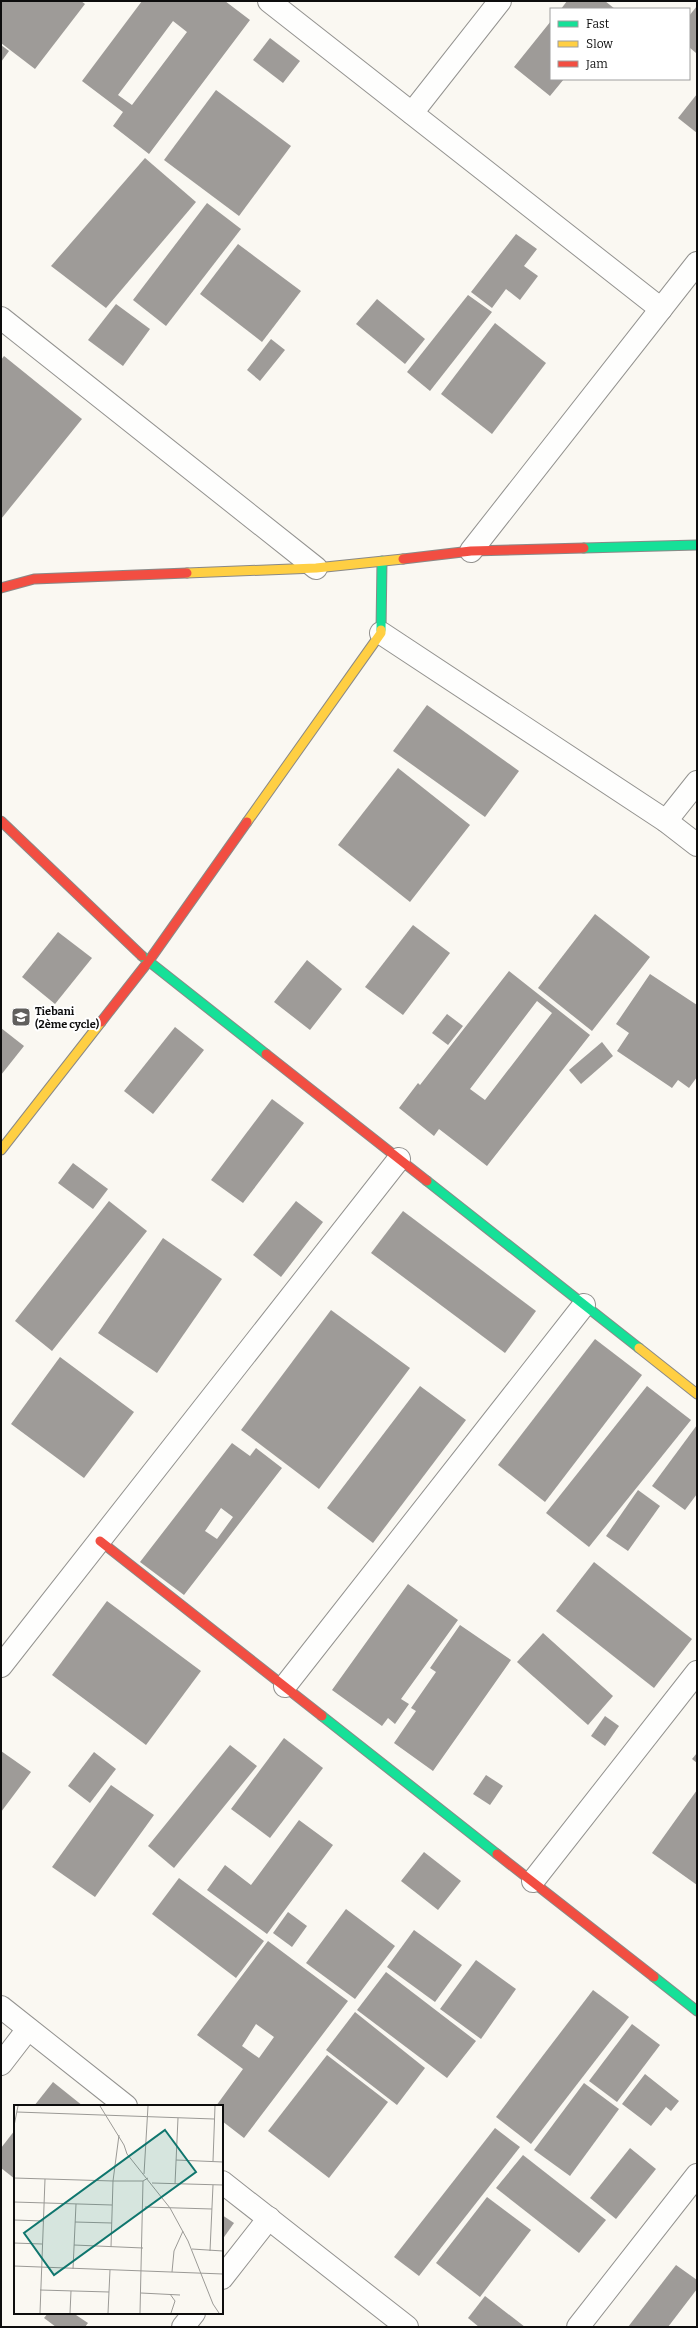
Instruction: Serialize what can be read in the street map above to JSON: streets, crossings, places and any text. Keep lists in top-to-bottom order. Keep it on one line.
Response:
{"places":{"school or university":["Tiebani (2ème cycle)"]},"legend":["Fast","Slow","Jam"]}
